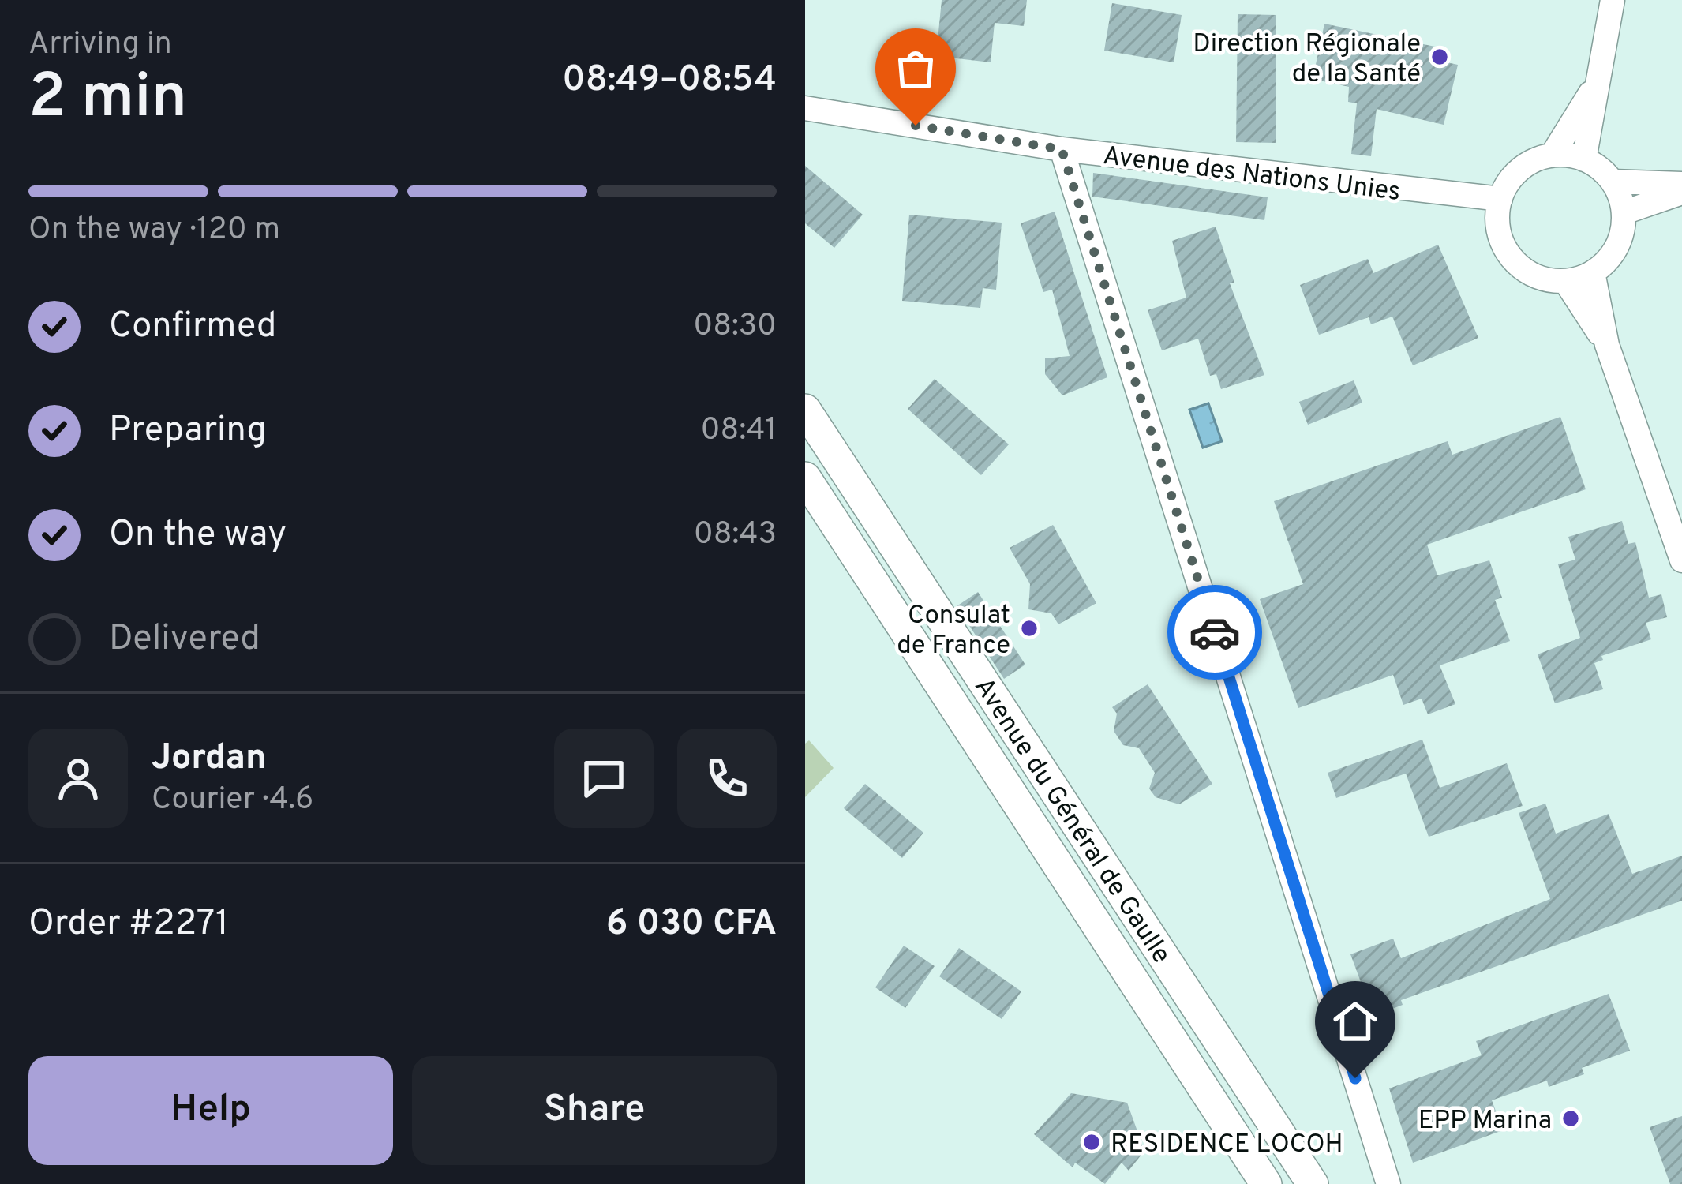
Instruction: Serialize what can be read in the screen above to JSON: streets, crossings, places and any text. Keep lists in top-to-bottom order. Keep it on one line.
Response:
{"streets":{"street":["Avenue des Nations Unies","Avenue du Général de Gaulle"]},"places":["Direction Régionale de la Santé","Consulat de France","EPP Marina","RESIDENCE LOCOH"],"page":{"heading":["2 min","Arriving in","08:49–08:54"],"panel":["Jordan","Courier · 4.6","Order #2271","6 030 CFA"],"bar":"On the way · 120 m","list":[["Confirmed","08:30"],["Preparing","08:41"],["On the way","08:43"],"Delivered"],"buttons":["Help","Share"]}}
